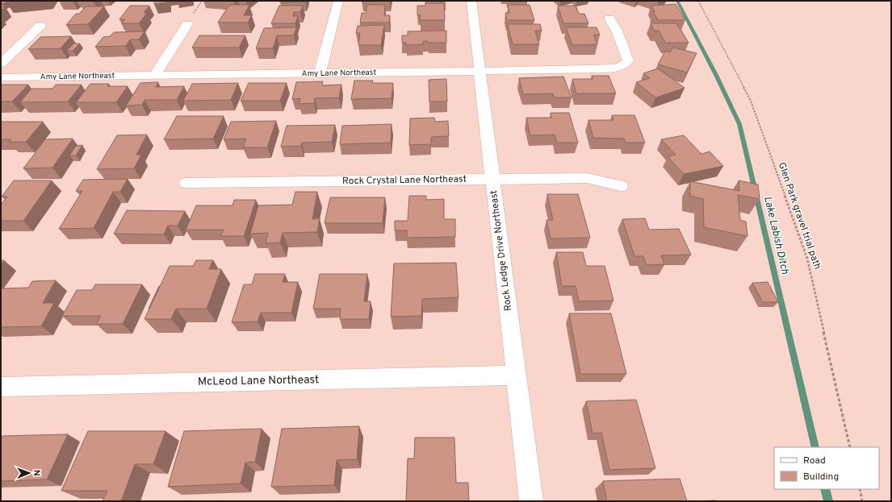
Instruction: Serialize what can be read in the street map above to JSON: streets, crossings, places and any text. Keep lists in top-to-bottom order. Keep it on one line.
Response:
{"streets":{"street":["Amy Lane Northeast","Rock Crystal Lane Northeast","Rock Ledge Drive Northeast","McLeod Lane Northeast"],"path":["Glen Park gravel trial path"]},"crossings":[["Amy Lane Northeast","Rock Ledge Drive Northeast"],["Rock Crystal Lane Northeast","Rock Ledge Drive Northeast"],["Rock Ledge Drive Northeast","McLeod Lane Northeast"]],"water":["Lake Labish Ditch"],"legend":["Road","Building"],"north":"right"}
